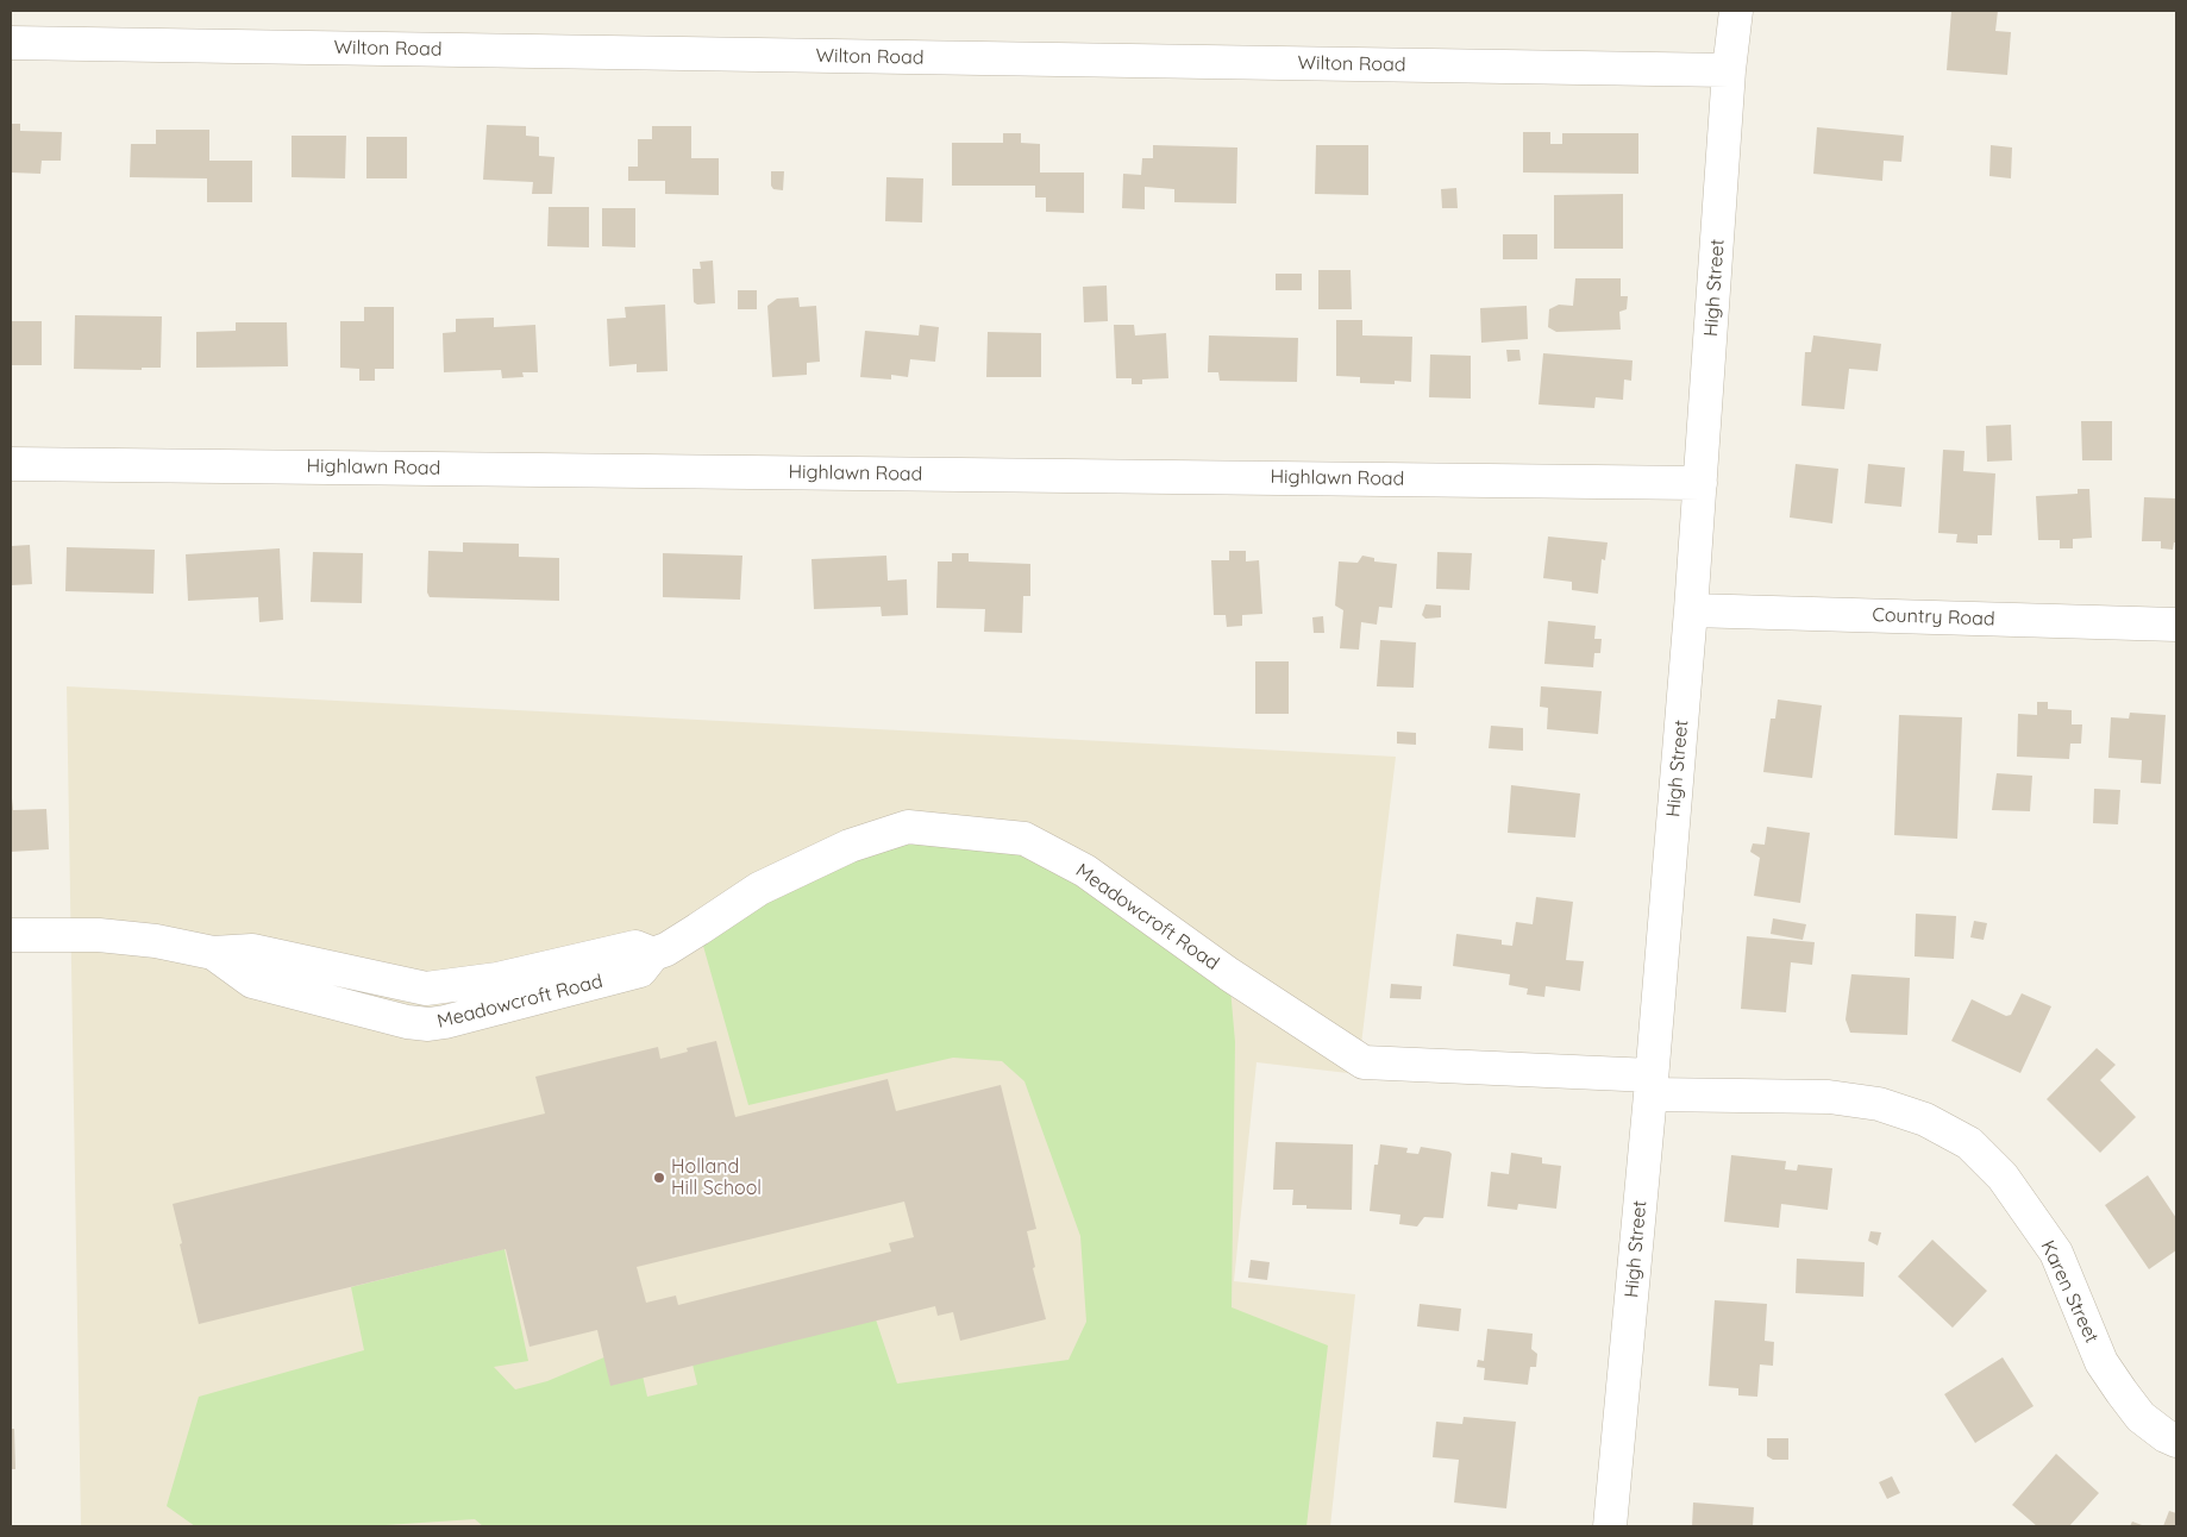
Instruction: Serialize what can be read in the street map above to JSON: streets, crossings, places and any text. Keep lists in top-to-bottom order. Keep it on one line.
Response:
{"streets":{"street":["Wilton Road","High Street","Highlawn Road","Country Road","Meadowcroft Road","Karen Street"]},"crossings":[["Wilton Road","High Street"],["High Street","Highlawn Road"],["High Street","Country Road"],["High Street","Meadowcroft Road"],["High Street","Karen Street"],["Meadowcroft Road","Karen Street"]],"places":["Holland Hill School"]}
